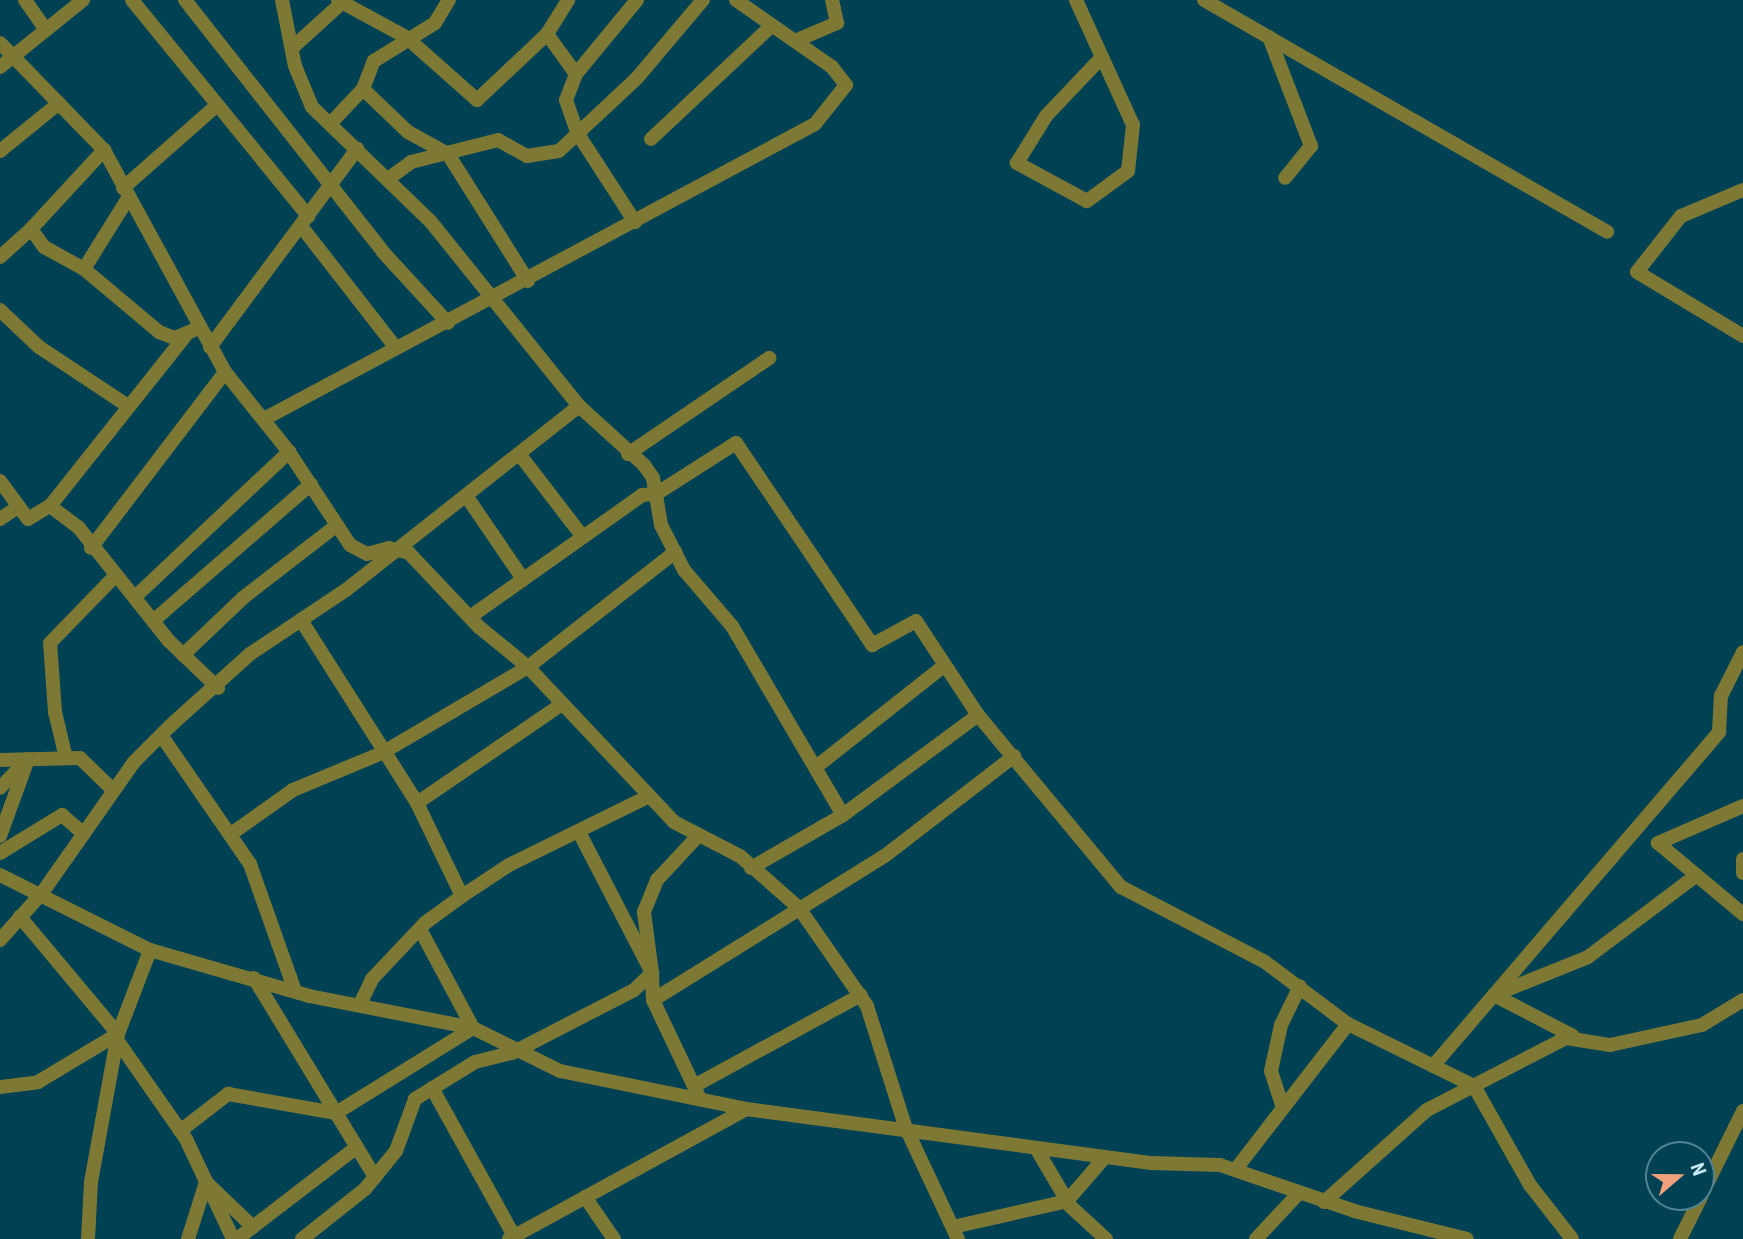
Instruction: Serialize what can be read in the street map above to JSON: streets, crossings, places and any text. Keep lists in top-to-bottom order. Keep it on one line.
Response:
{"north":"right"}
